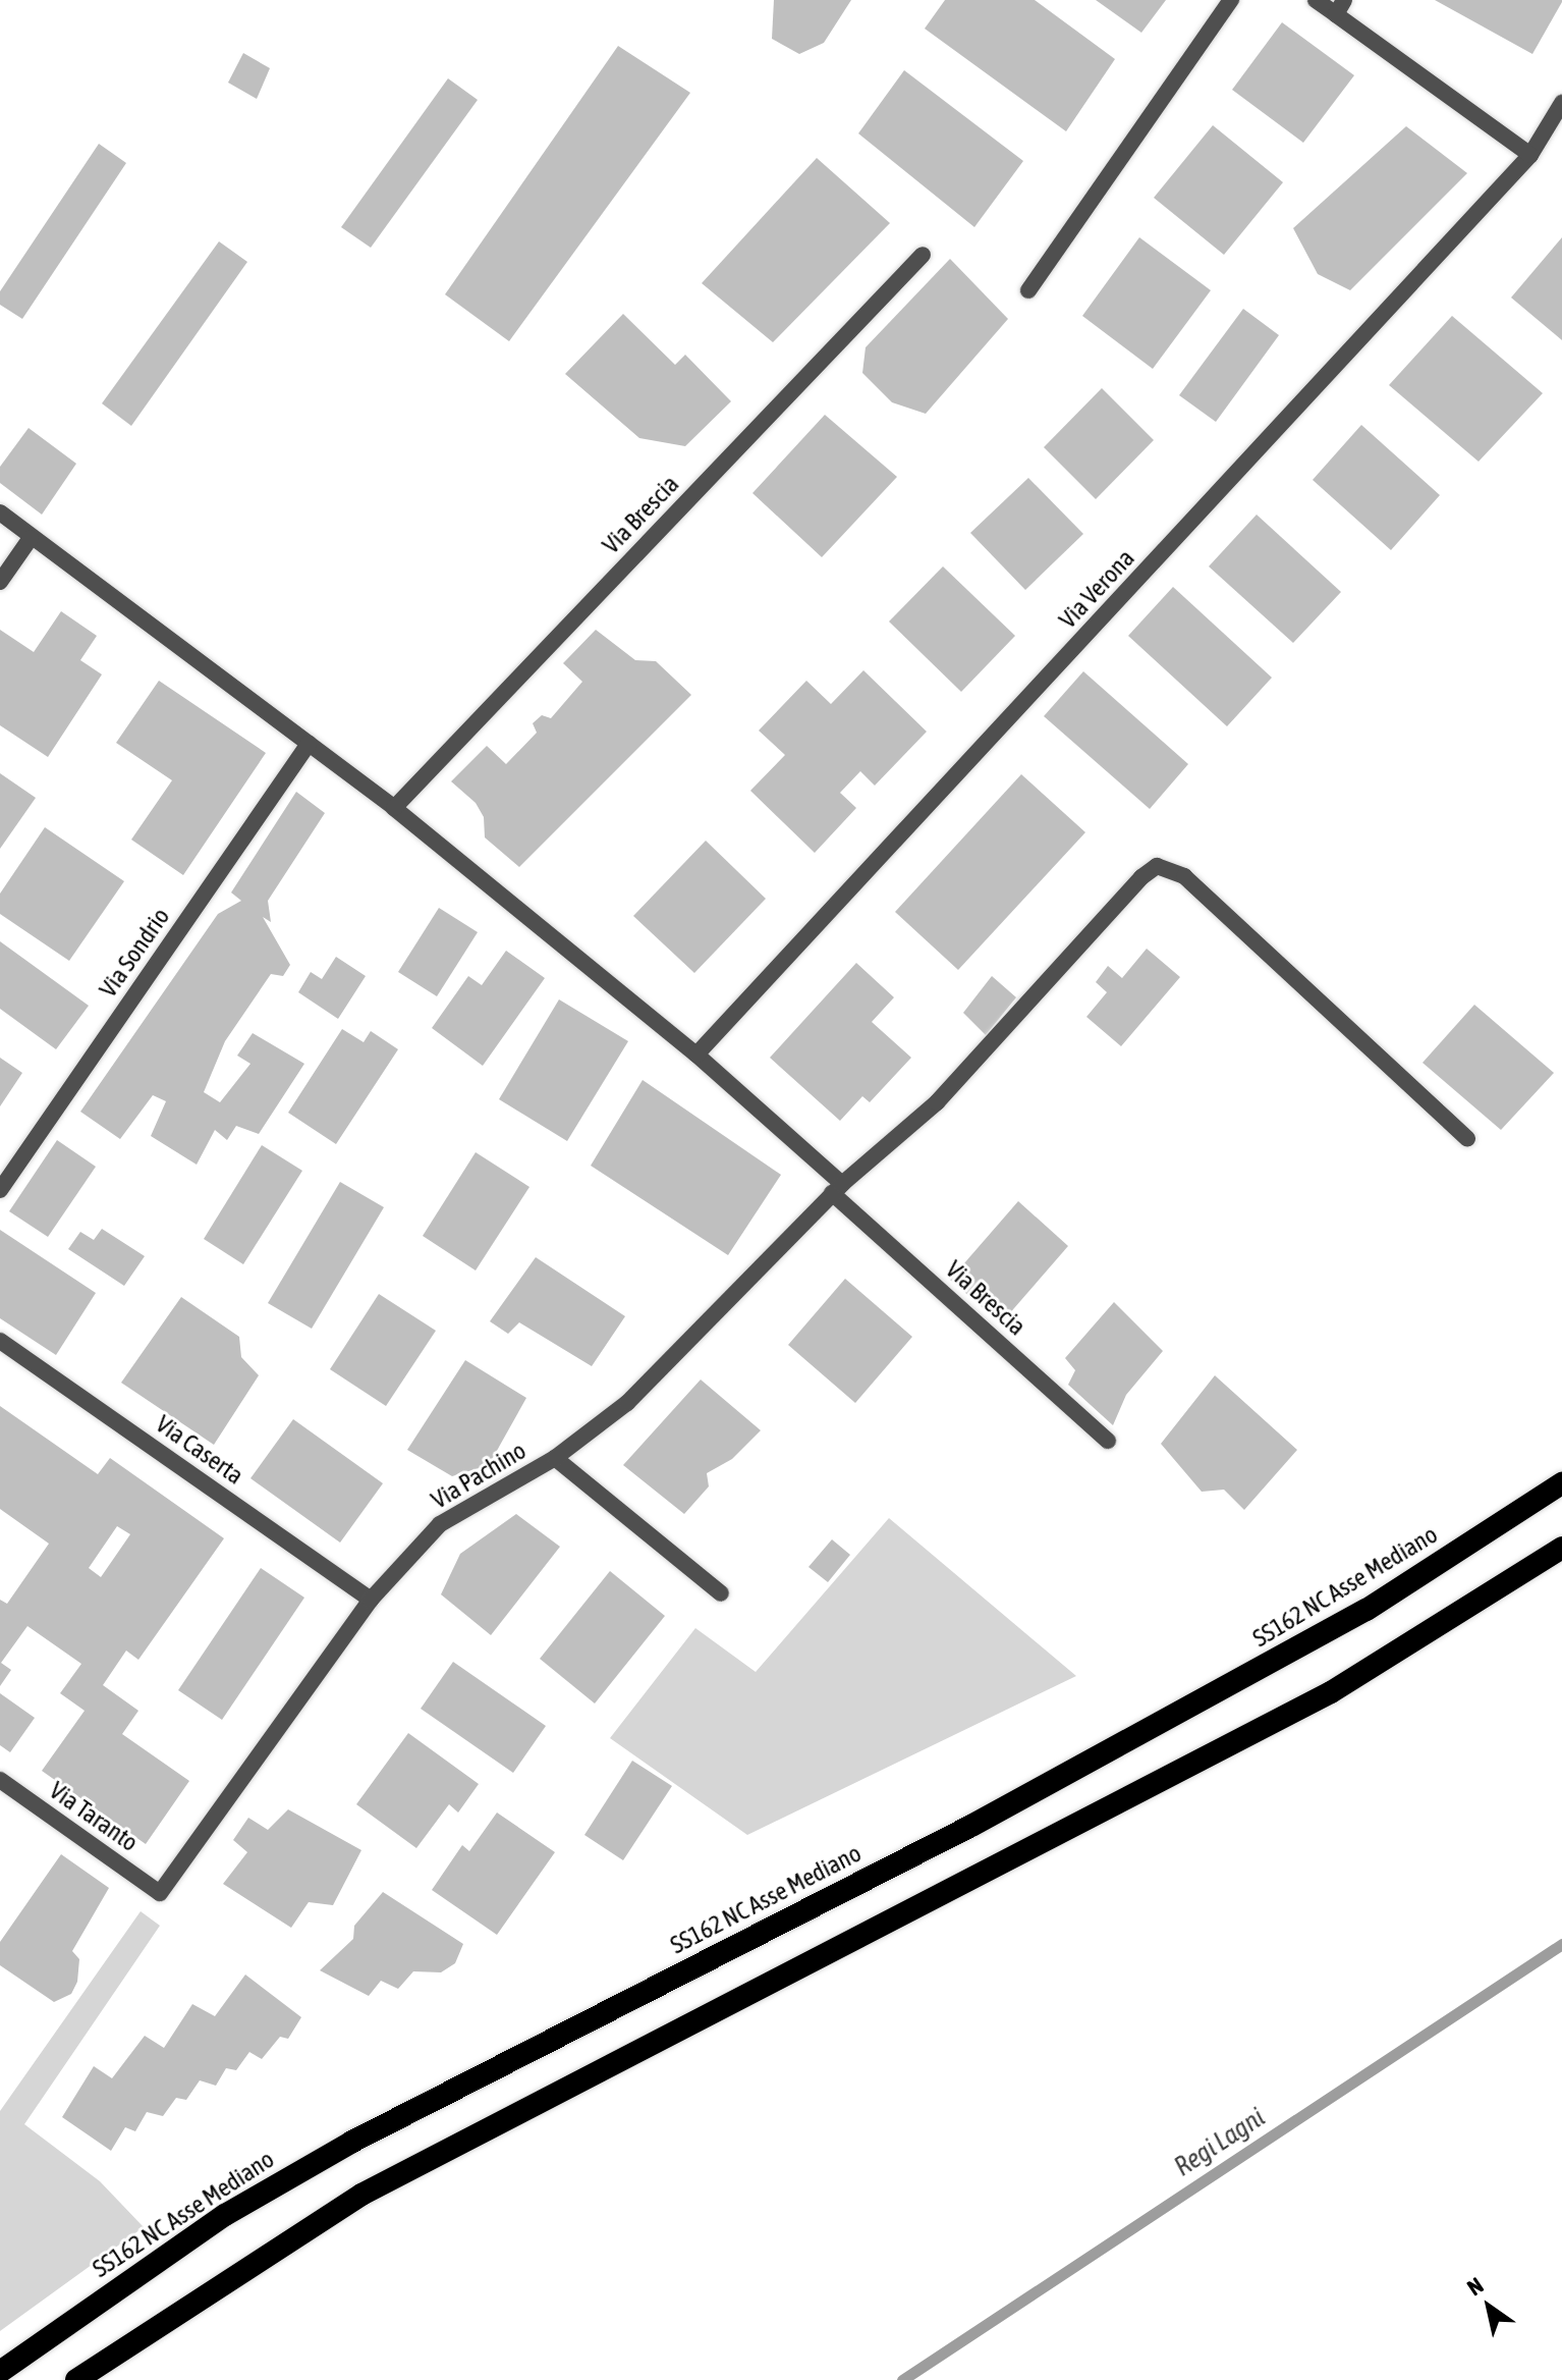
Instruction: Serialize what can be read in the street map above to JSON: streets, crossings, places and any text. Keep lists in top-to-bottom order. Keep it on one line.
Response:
{"streets":{"highway":["SS162 NC Asse Mediano"],"street":["Via Brescia","Via Verona","Via Sondrio","Via Caserta","Via Pachino","Via Taranto"]},"crossings":[["Via Brescia","Via Verona"],["Via Brescia","Via Sondrio"],["Via Brescia","Via Pachino"],["Via Caserta","Via Pachino"],["Via Pachino","Via Taranto"]],"water":["Regi Lagni"],"north":"top left"}
